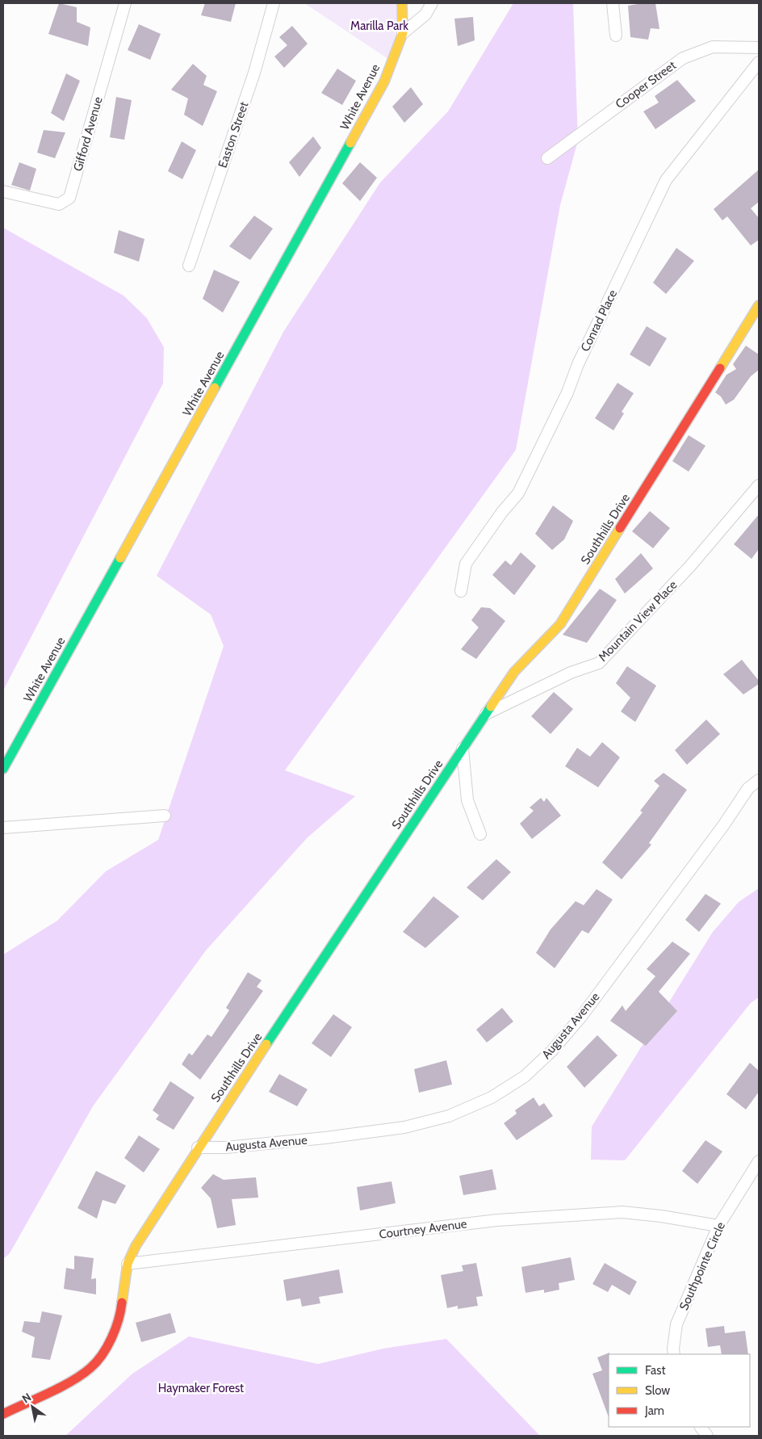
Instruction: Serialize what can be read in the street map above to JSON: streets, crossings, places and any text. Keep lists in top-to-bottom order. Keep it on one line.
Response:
{"streets":{"street":["Cooper Street","White Avenue","Gifford Avenue","Easton Street","Conrad Place","Southhills Drive","Mountain View Place","Augusta Avenue","Courtney Avenue","Southpointe Circle"]},"crossings":[["Southhills Drive","Mountain View Place"],["Southhills Drive","Augusta Avenue"],["Southhills Drive","Courtney Avenue"],["Courtney Avenue","Southpointe Circle"]],"parks":["Marilla Park","Haymaker Forest"],"legend":["Fast","Slow","Jam"],"north":"top left"}
